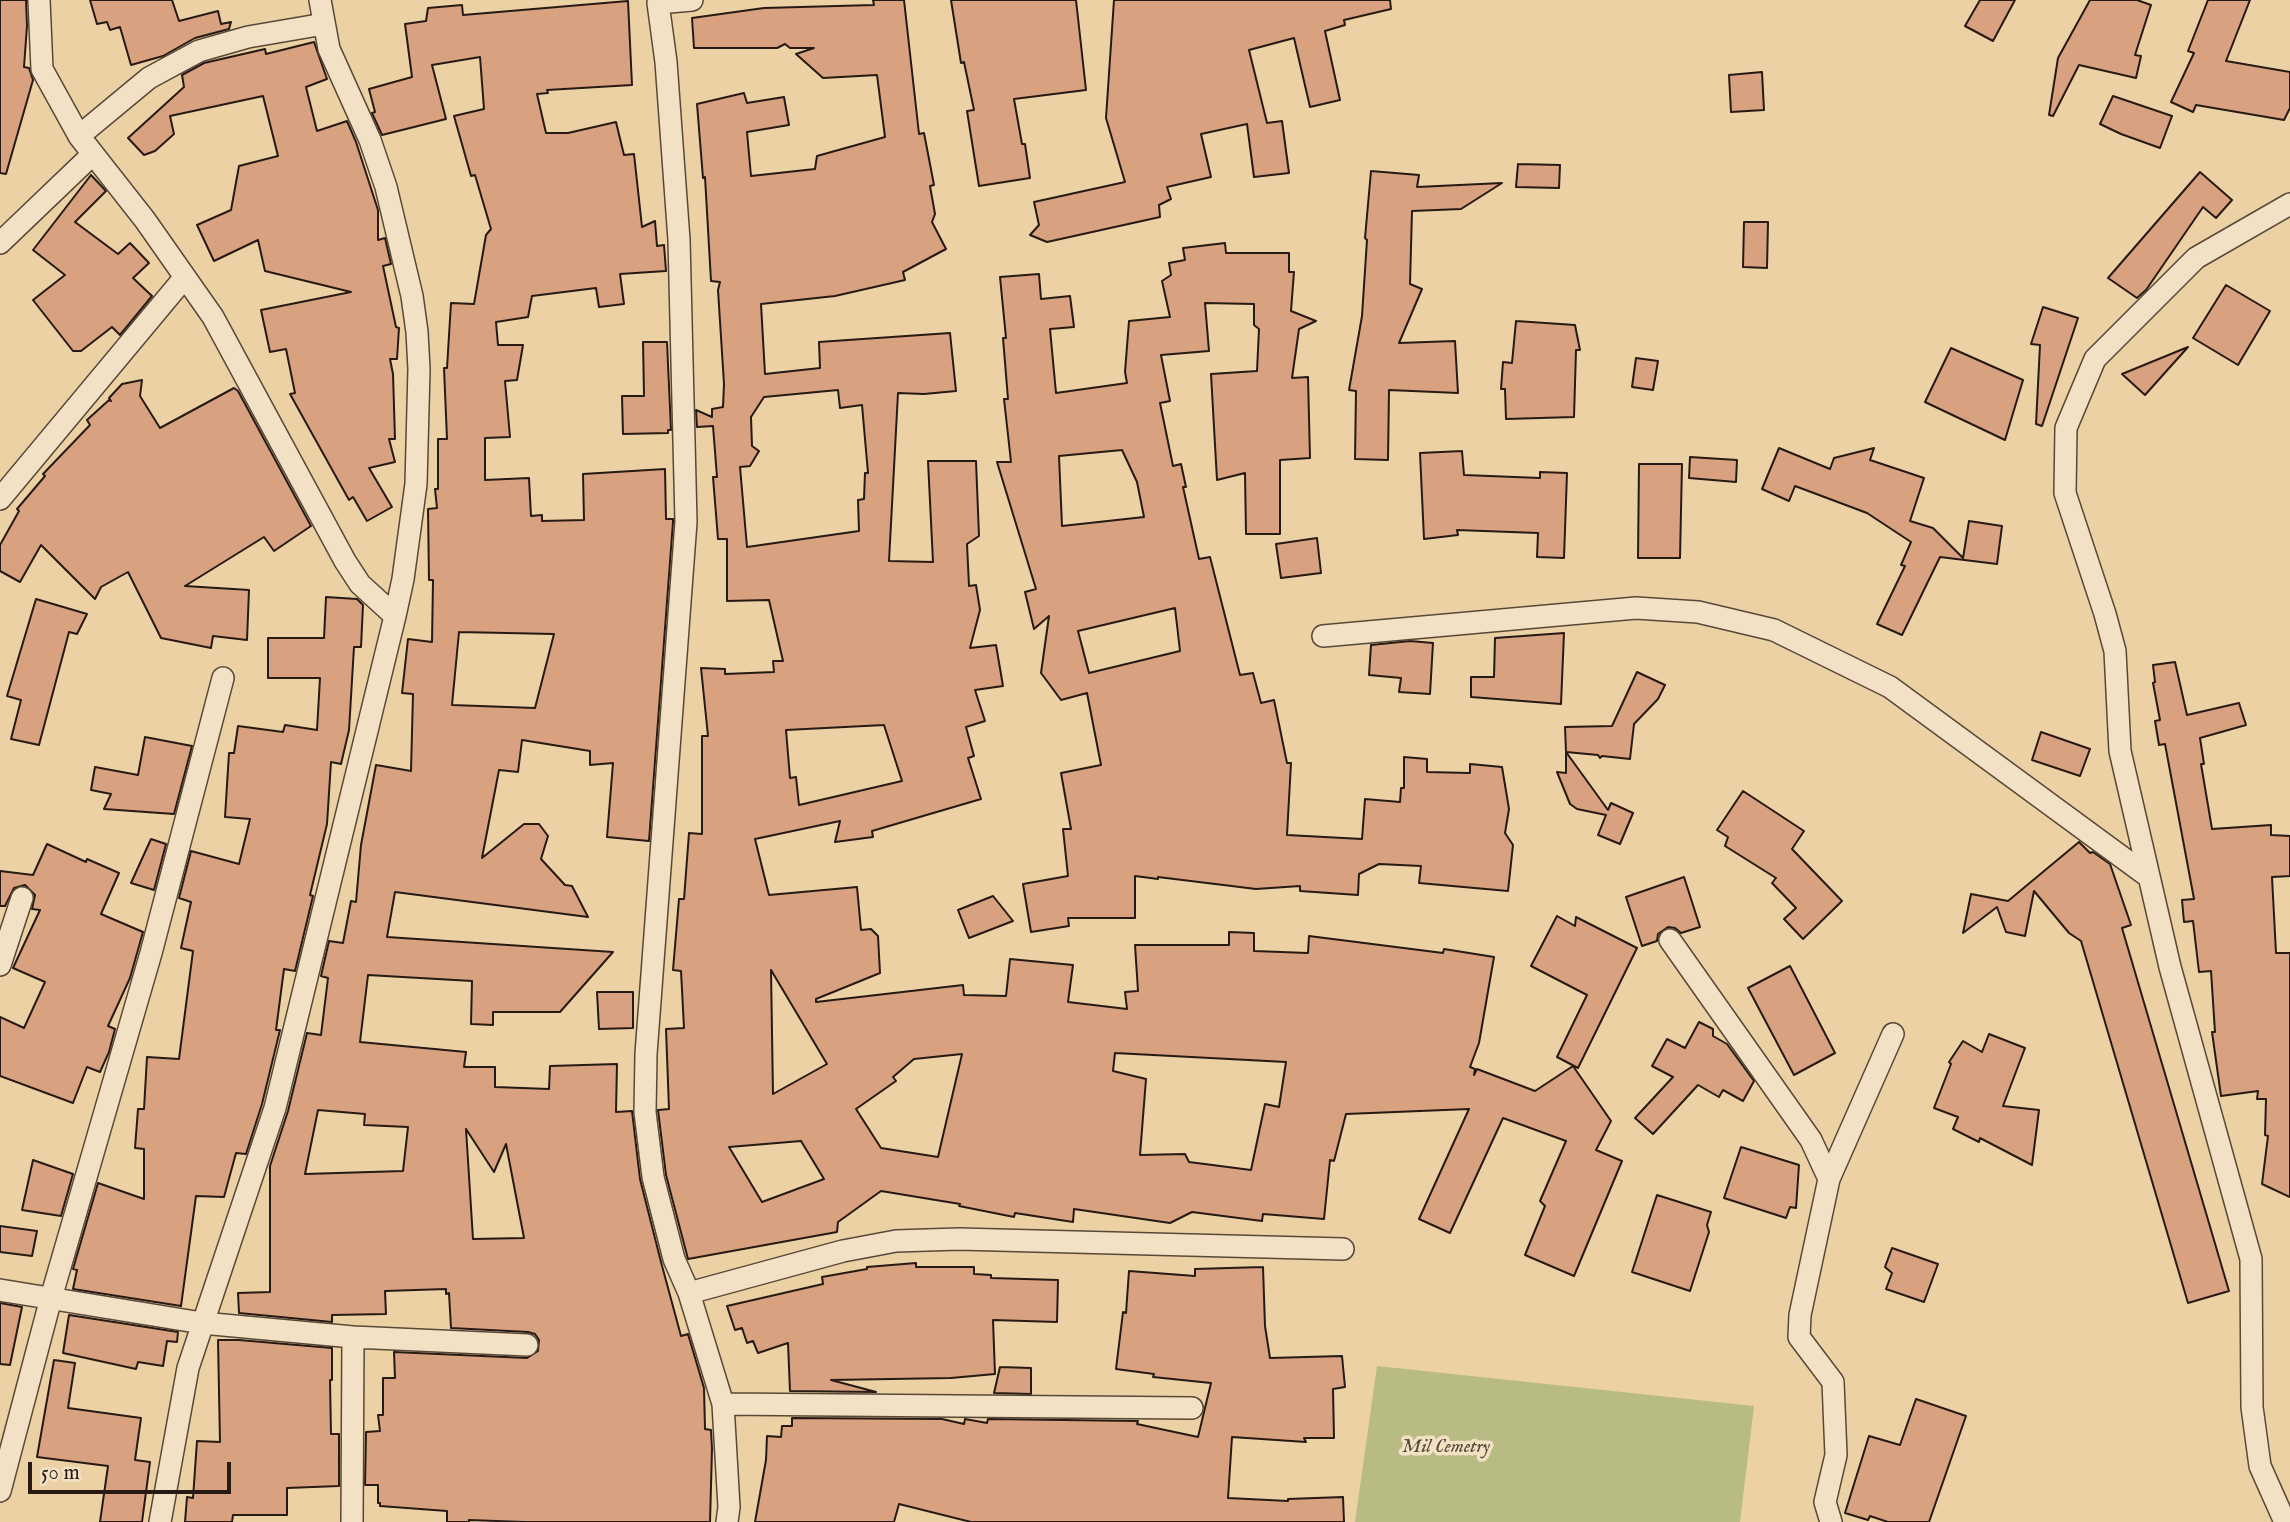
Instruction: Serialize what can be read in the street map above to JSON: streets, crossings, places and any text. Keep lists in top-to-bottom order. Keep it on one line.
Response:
{"parks":["Mil Cemetry"],"scale_bar":"50 m"}
